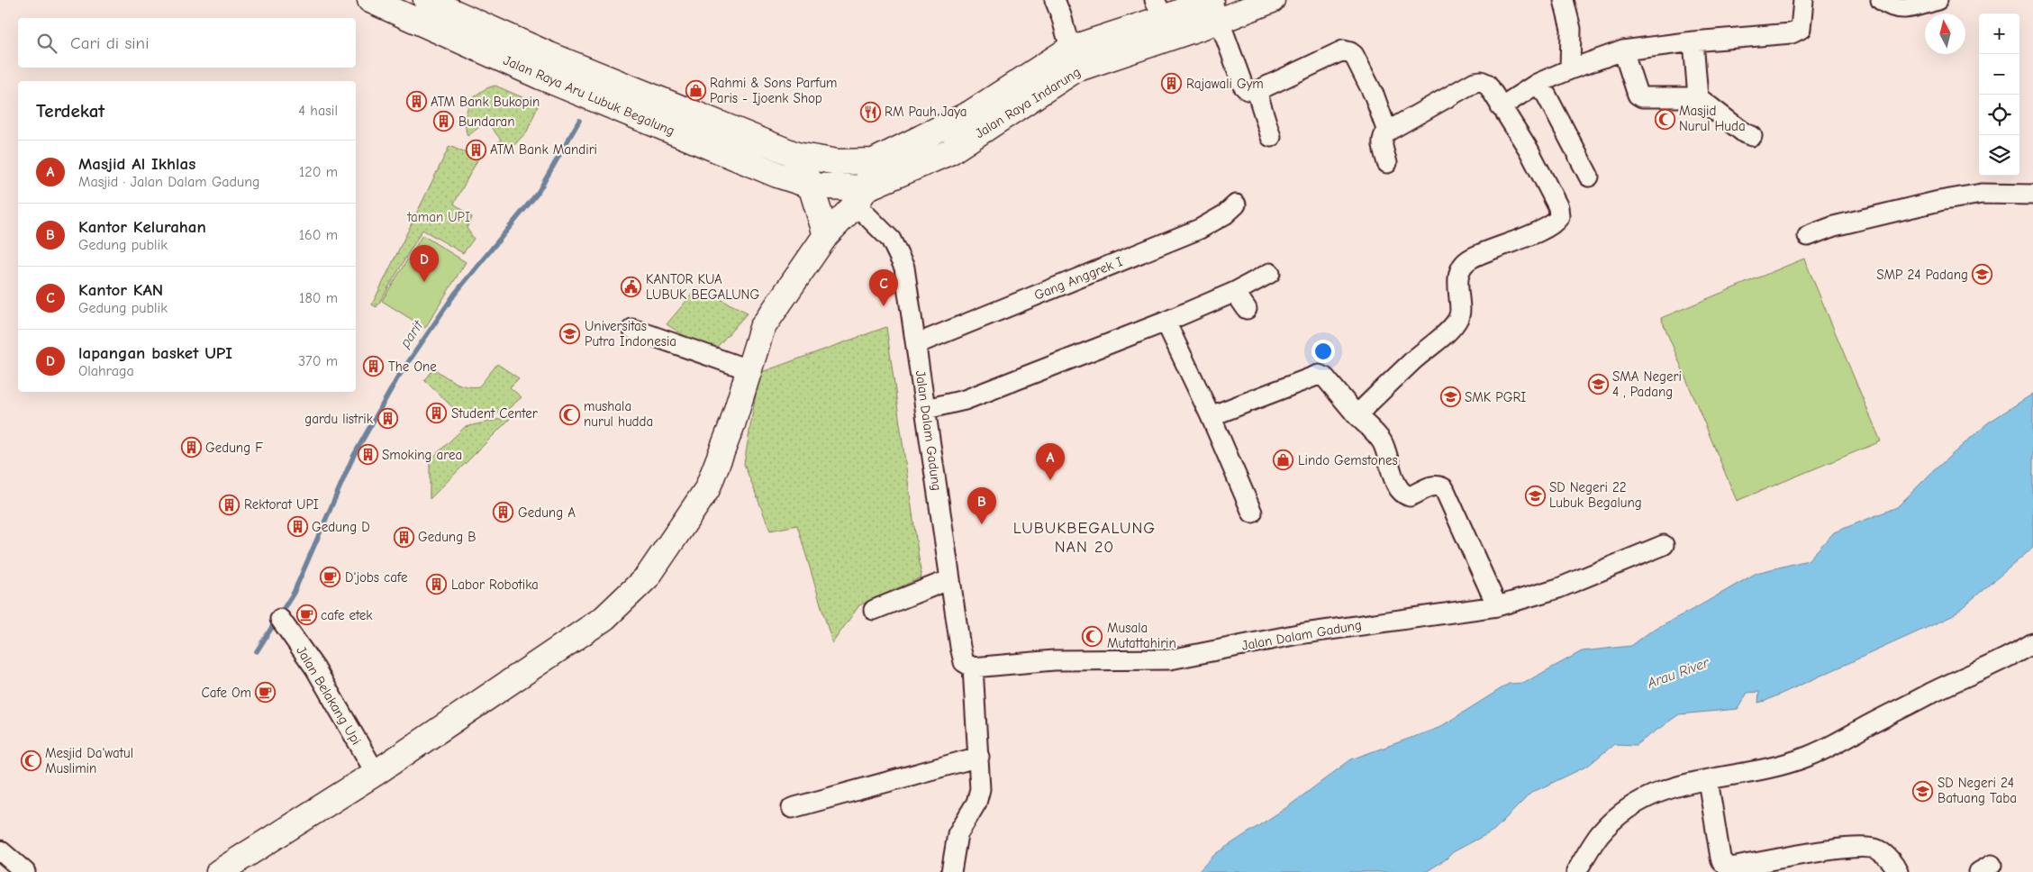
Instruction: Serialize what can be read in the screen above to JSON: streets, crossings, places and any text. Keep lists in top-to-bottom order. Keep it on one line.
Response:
{"streets":{"main road":["Jalan Raya Aru Lubuk Begalung","Jalan Raya Indarung"],"street":["Gang Anggrek I","Jalan Dalam Gadung","Jalan Belakang Upi"]},"crossings":[["Jalan Raya Aru Lubuk Begalung","Jalan Raya Indarung"],["Jalan Raya Indarung","Jalan Dalam Gadung"],["Gang Anggrek I","Jalan Dalam Gadung"]],"districts":["LUBUKBEGALUNG NAN 20"],"water":["parit","Arau River"],"parks":["taman UPI"],"places":{"building":["Rajawali Gym","ATM Bank Bukopin","Bundaran","ATM Bank Mandiri","The One","Student Center","gardu listrik","Gedung F","Smoking area","Rektorat UPI","Gedung A","Gedung D","Gedung B","Labor Robotika"],"shop":["Rahmi & Sons Parfum Paris - Ijoenk Shop","Lindo Gemstones"],"restaurant":["RM Pauh Jaya"],"mosque":["Masjid Nurul Huda","mushala nurul hudda","Musala Mutattahirin","Mesjid Da'watul Muslimin"],"school or university":["SMP 24 Padang","Universitas Putra Indonesia","SMA Negeri 4 , Padang","SMK PGRI","SD Negeri 22 Lubuk Begalung","SD Negeri 24 Batuang Taba"],"public building":["KANTOR KUA LUBUK BEGALUNG"],"cafe":["D'jobs cafe","cafe etek","Cafe Om"]},"north":"top","page":{"map_buttons":["+","−"],"search":"Cari di sini","heading":["Terdekat","4 hasil"],"list":[{"mark":"A","name":"Masjid Al Ikhlas","note":"Masjid · Jalan Dalam Gadung","value":"120 m"},{"mark":"B","name":"Kantor Kelurahan","note":"Gedung publik","value":"160 m"},{"mark":"C","name":"Kantor KAN","note":"Gedung publik","value":"180 m"},{"mark":"D","name":"lapangan basket UPI","note":"Olahraga","value":"370 m"}],"pins":["D","C","A","B"]}}
